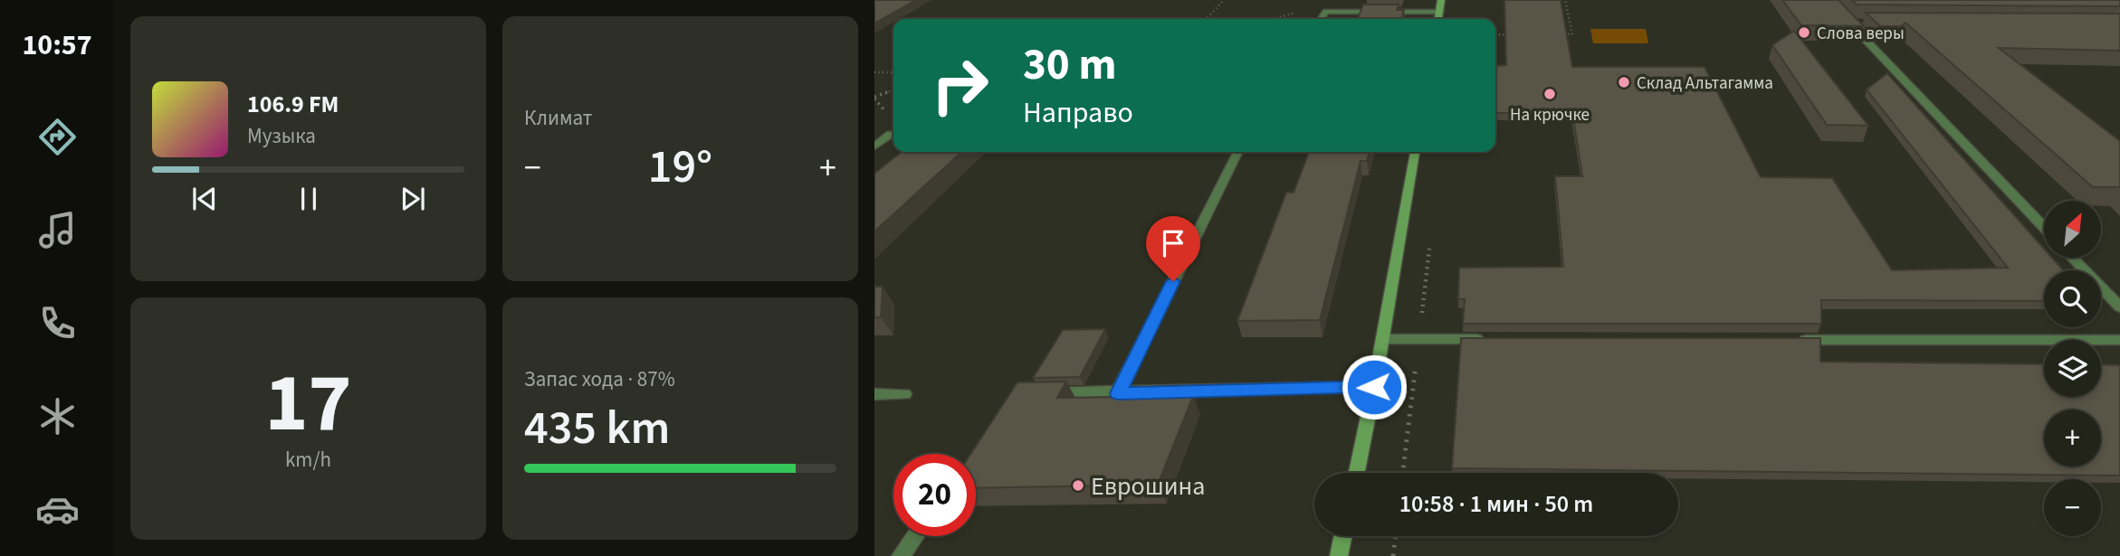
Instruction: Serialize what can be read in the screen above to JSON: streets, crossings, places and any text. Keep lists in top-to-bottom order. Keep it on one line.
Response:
{"places":["Слова веры","Склад Альтагамма","На крючке","Еврошина"],"north":"top right","page":{"tabs":"10:57","tile":["Климат",["17","km/h"],["Запас хода · 87%","435 km"]],"turn":["30 m","Направо"],"song":["106.9 FM","Музыка"],"heat":["−","19°","+"],"map_buttons":["+","−"],"limit":"20","trip":"10:58 · 1 мин · 50 m"}}
